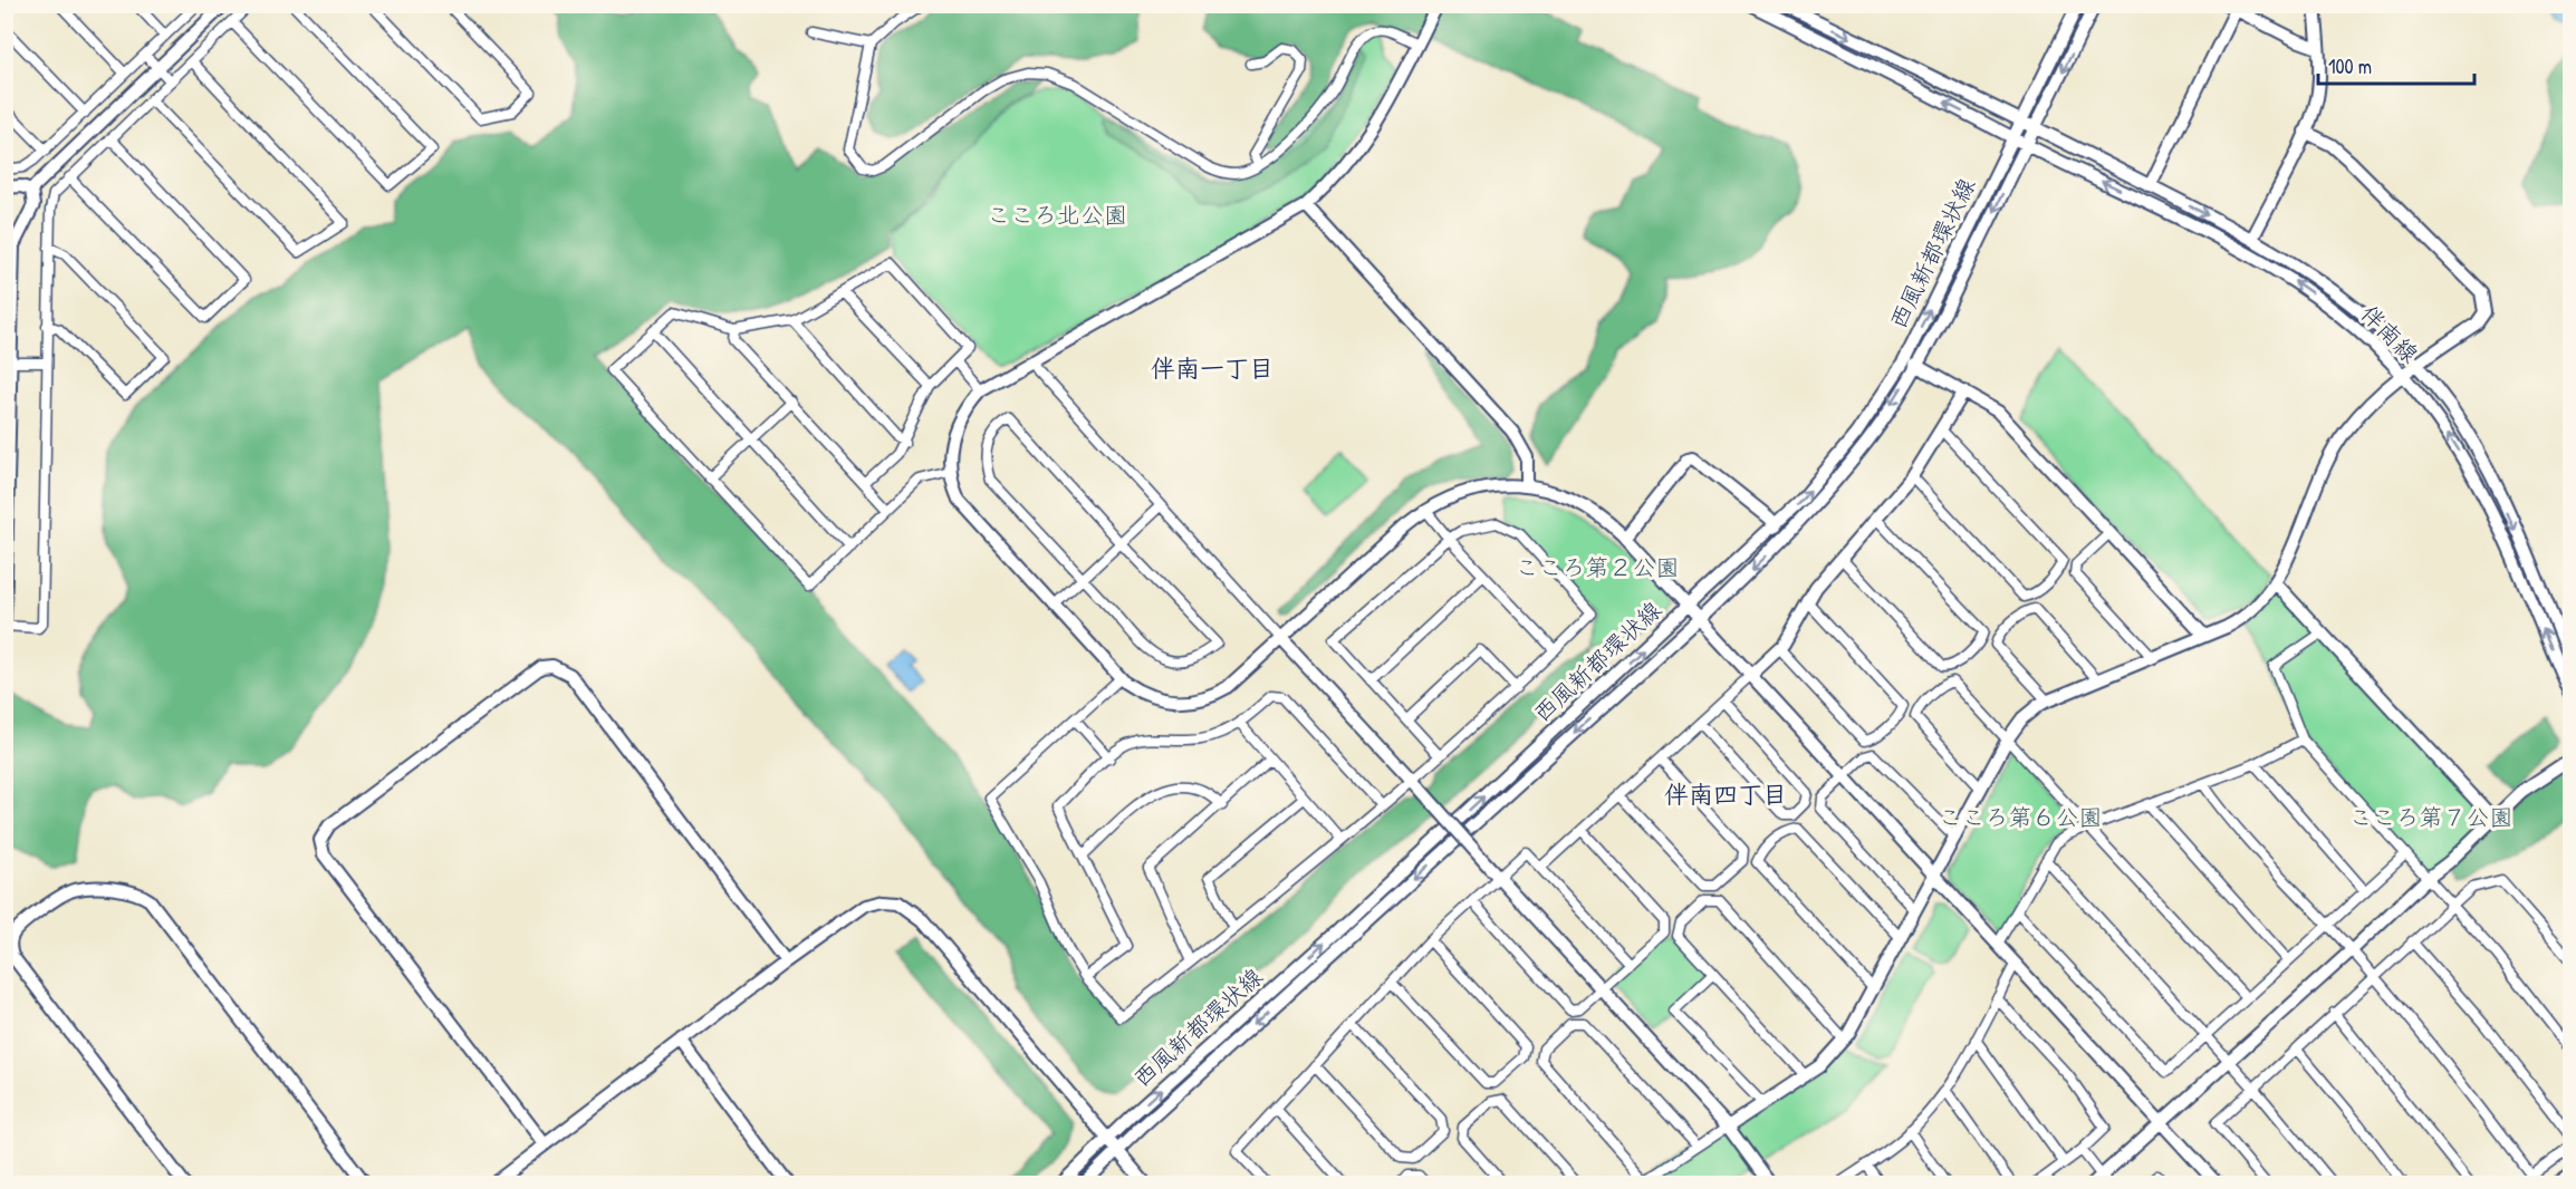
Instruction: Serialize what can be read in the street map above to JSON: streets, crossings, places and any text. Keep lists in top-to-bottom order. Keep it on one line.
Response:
{"streets":{"street":["西風新都環状線","伴南線"]},"crossings":[["西風新都環状線","伴南線"]],"districts":["伴南一丁目","伴南四丁目"],"parks":["こころ北公園","こころ第２公園","こころ第６公園","こころ第７公園"],"scale_bar":"100 m"}
